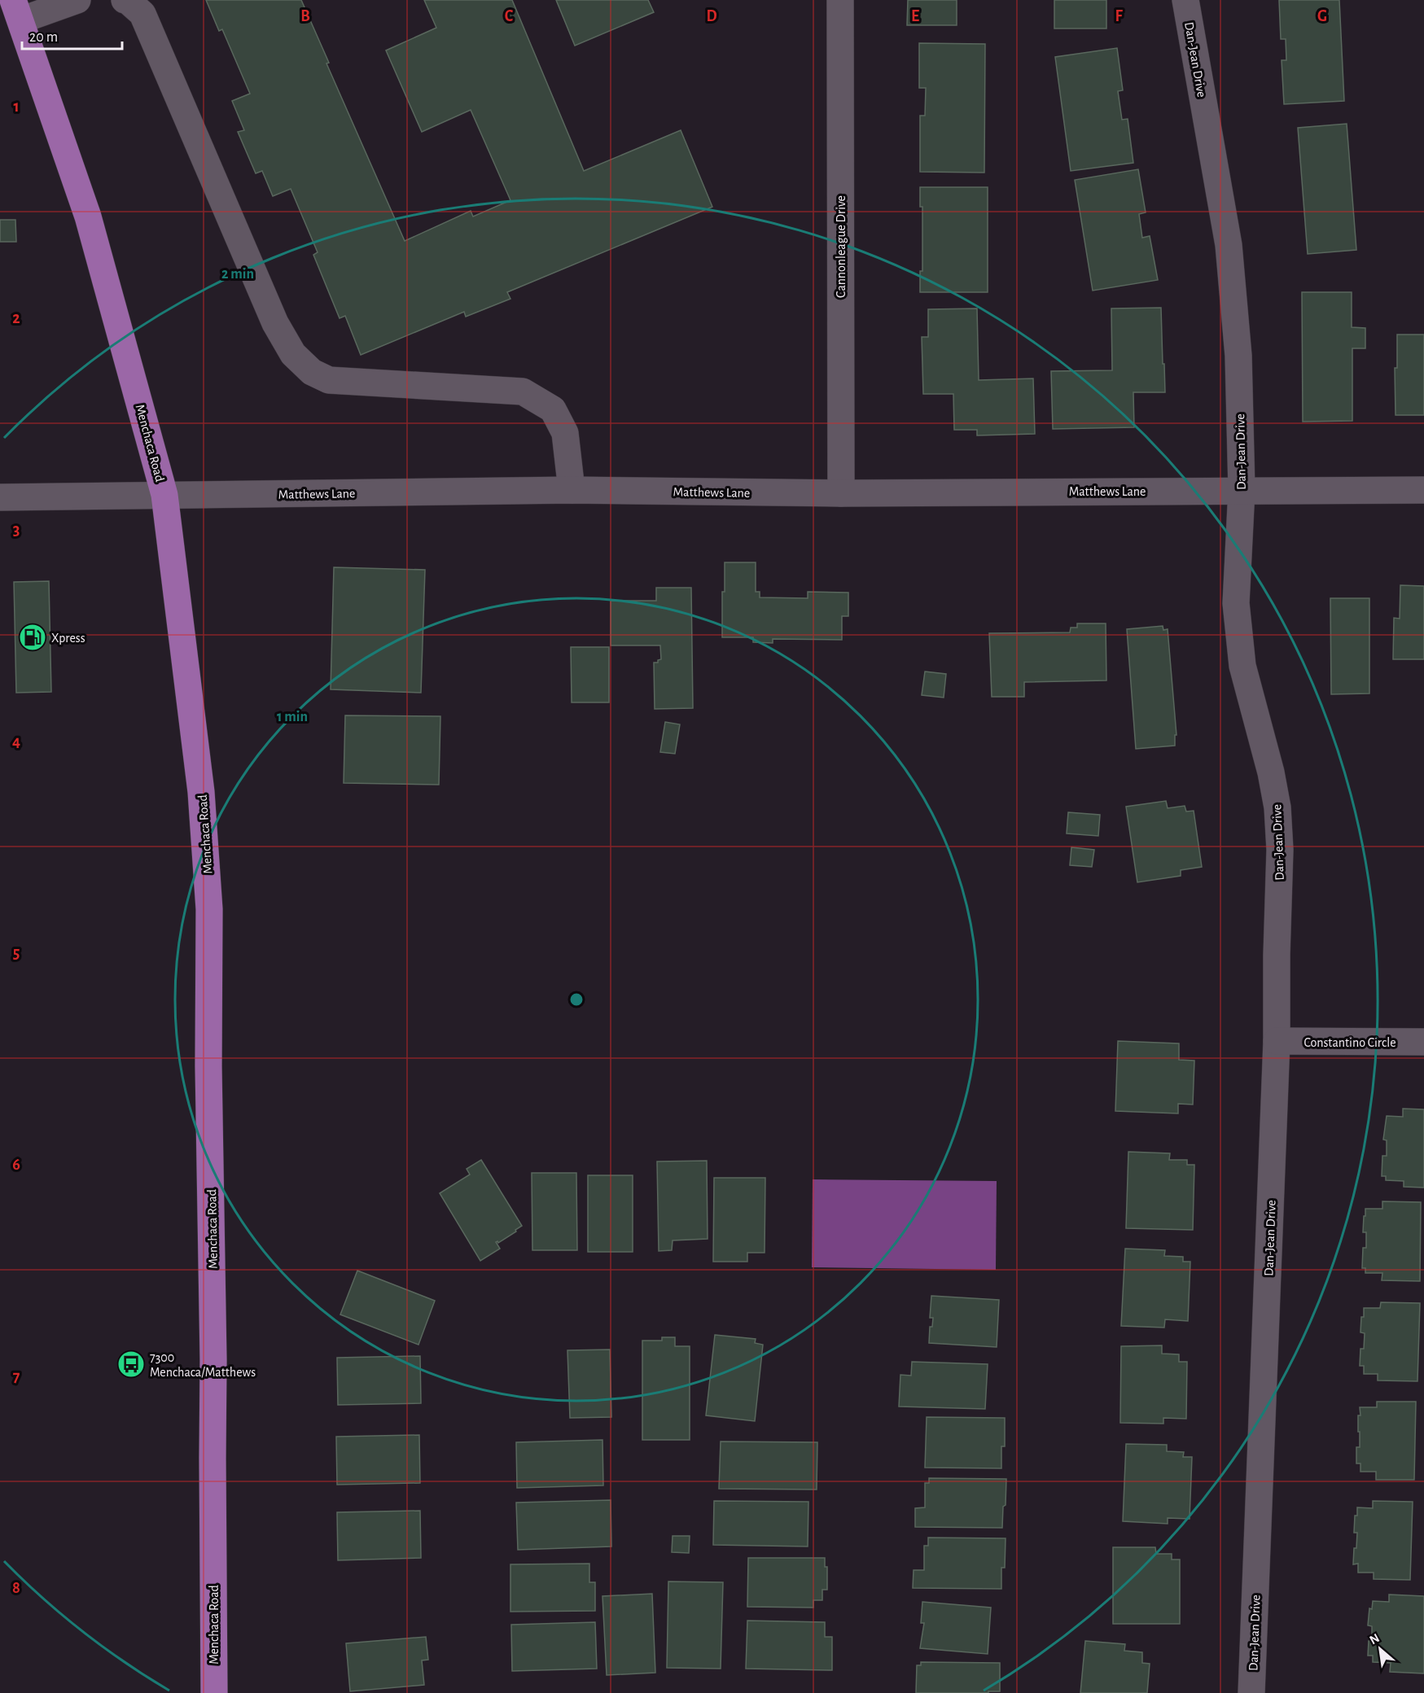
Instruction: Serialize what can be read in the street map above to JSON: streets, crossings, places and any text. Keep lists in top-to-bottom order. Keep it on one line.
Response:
{"streets":{"main road":["Menchaca Road"],"street":["Dan-Jean Drive","Cannonleague Drive","Matthews Lane","Constantino Circle"]},"crossings":[["Dan-Jean Drive","Matthews Lane"],["Dan-Jean Drive","Constantino Circle"],["Cannonleague Drive","Matthews Lane"],["Menchaca Road","Matthews Lane"]],"places":{"fuel station":["Xpress"],"bus stop":["7300 Menchaca/Matthews"]},"scale_bar":"20 m","north":"top left","grid":{"columns":["B","C","D","E","F","G"],"rows":["1","2","3","4","5","6","7","8"]},"rings":["2 min","1 min"]}
